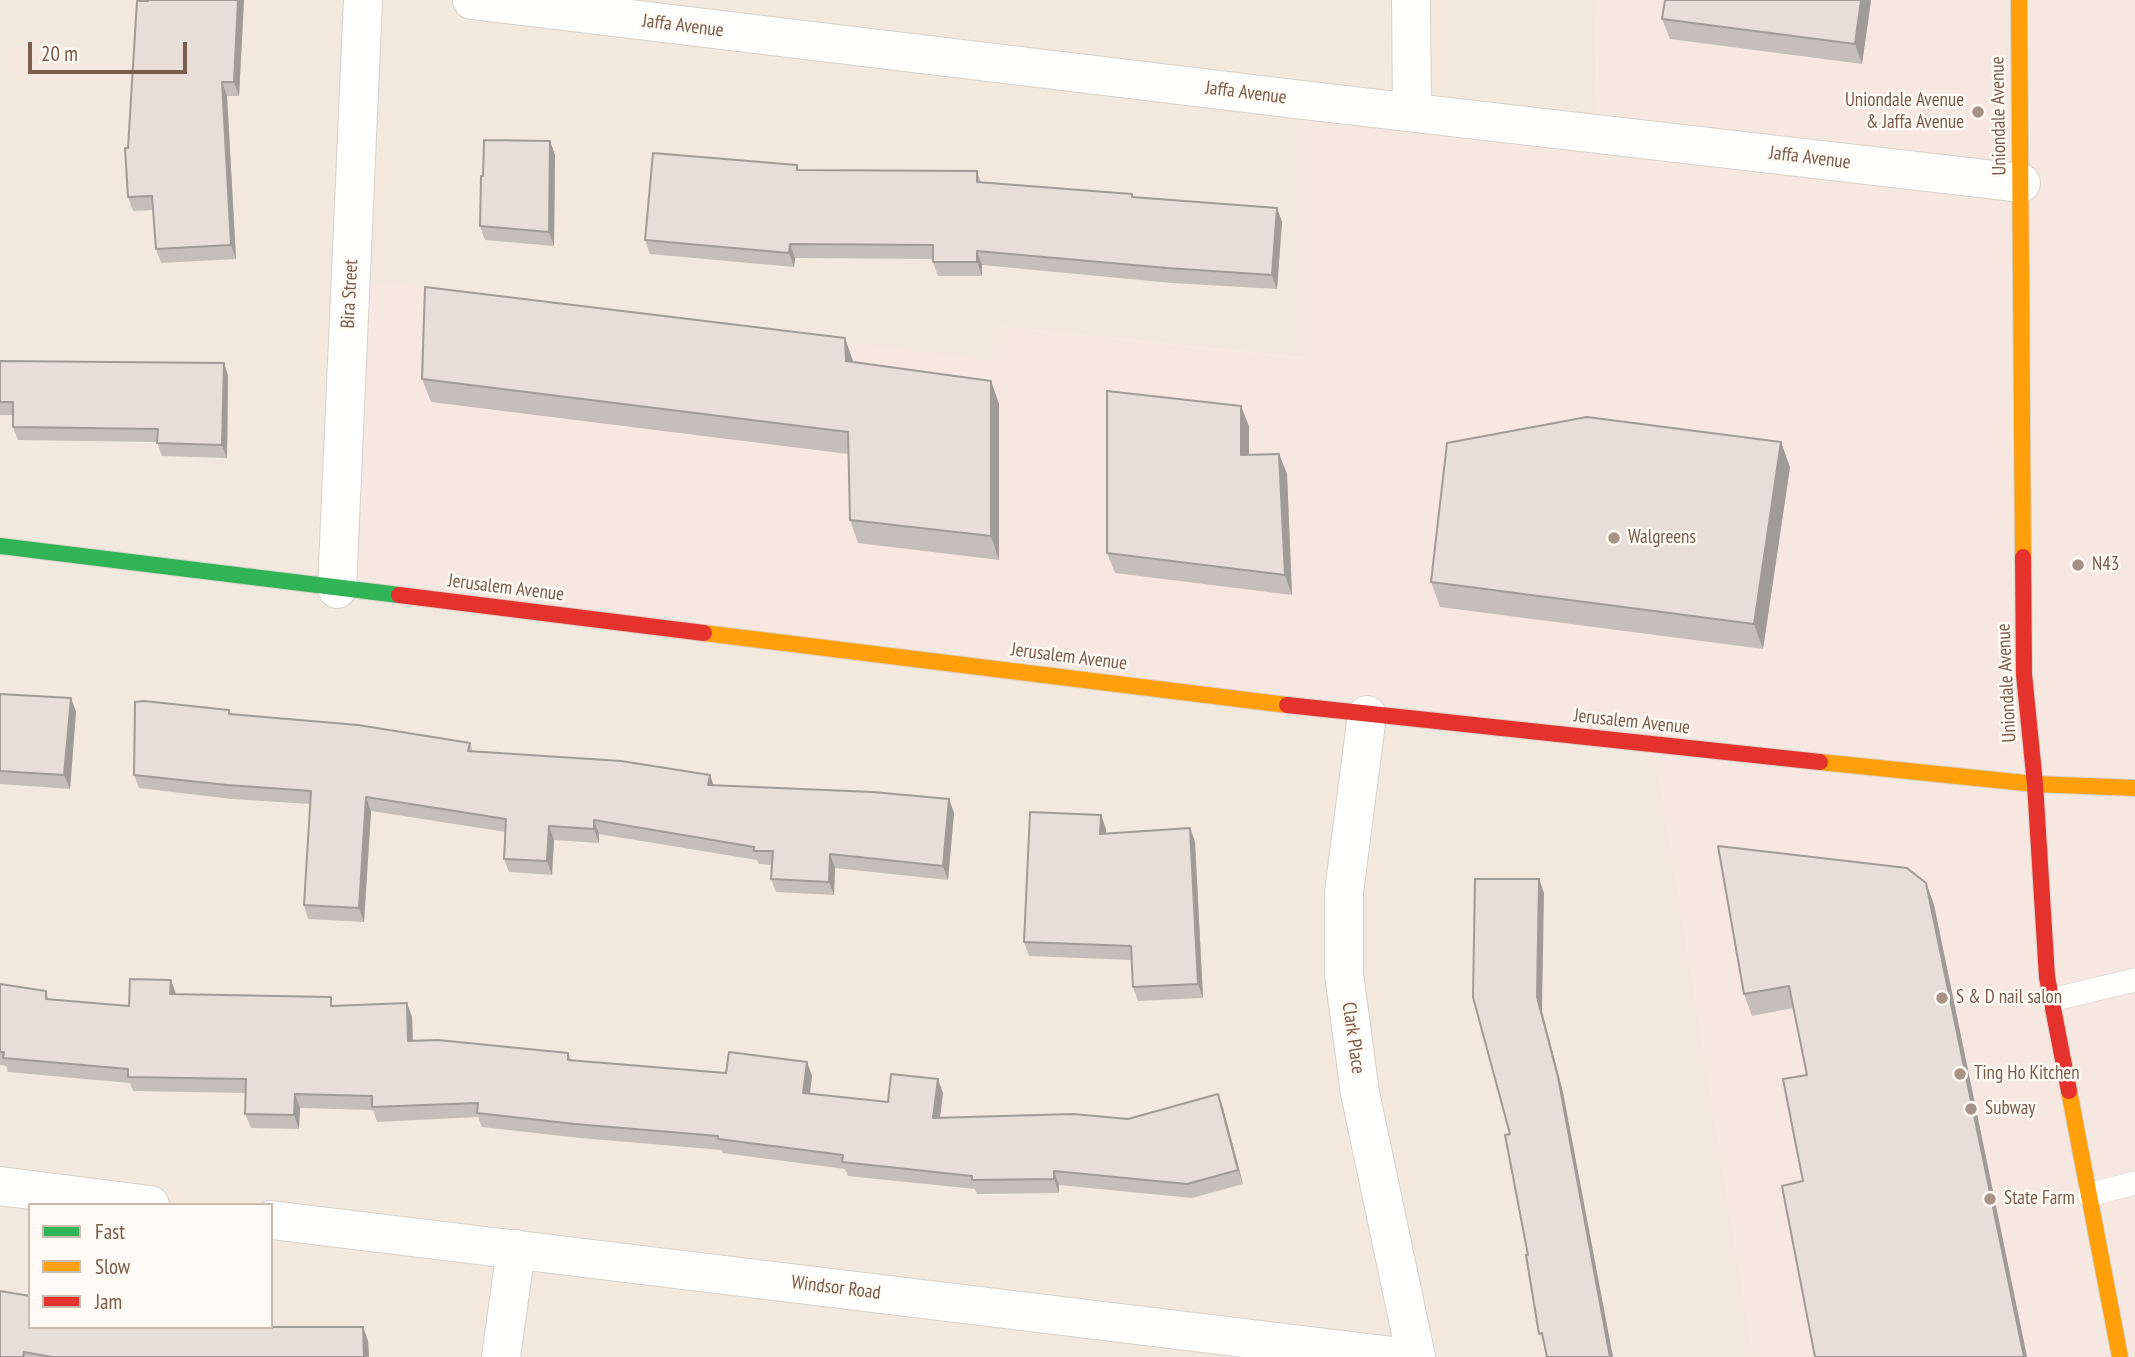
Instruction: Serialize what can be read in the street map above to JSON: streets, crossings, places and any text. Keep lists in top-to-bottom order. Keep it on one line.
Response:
{"streets":{"main road":["Uniondale Avenue","Jerusalem Avenue"],"street":["Jaffa Avenue","Bira Street","Clark Place","Windsor Road"]},"crossings":[["Jaffa Avenue","Uniondale Avenue"],["Uniondale Avenue","Jerusalem Avenue"],["Bira Street","Jerusalem Avenue"],["Jerusalem Avenue","Clark Place"]],"places":["Uniondale Avenue & Jaffa Avenue","Walgreens","N43","S & D nail salon","Ting Ho Kitchen","Subway","State Farm"],"legend":["Fast","Slow","Jam"],"scale_bar":"20 m"}
